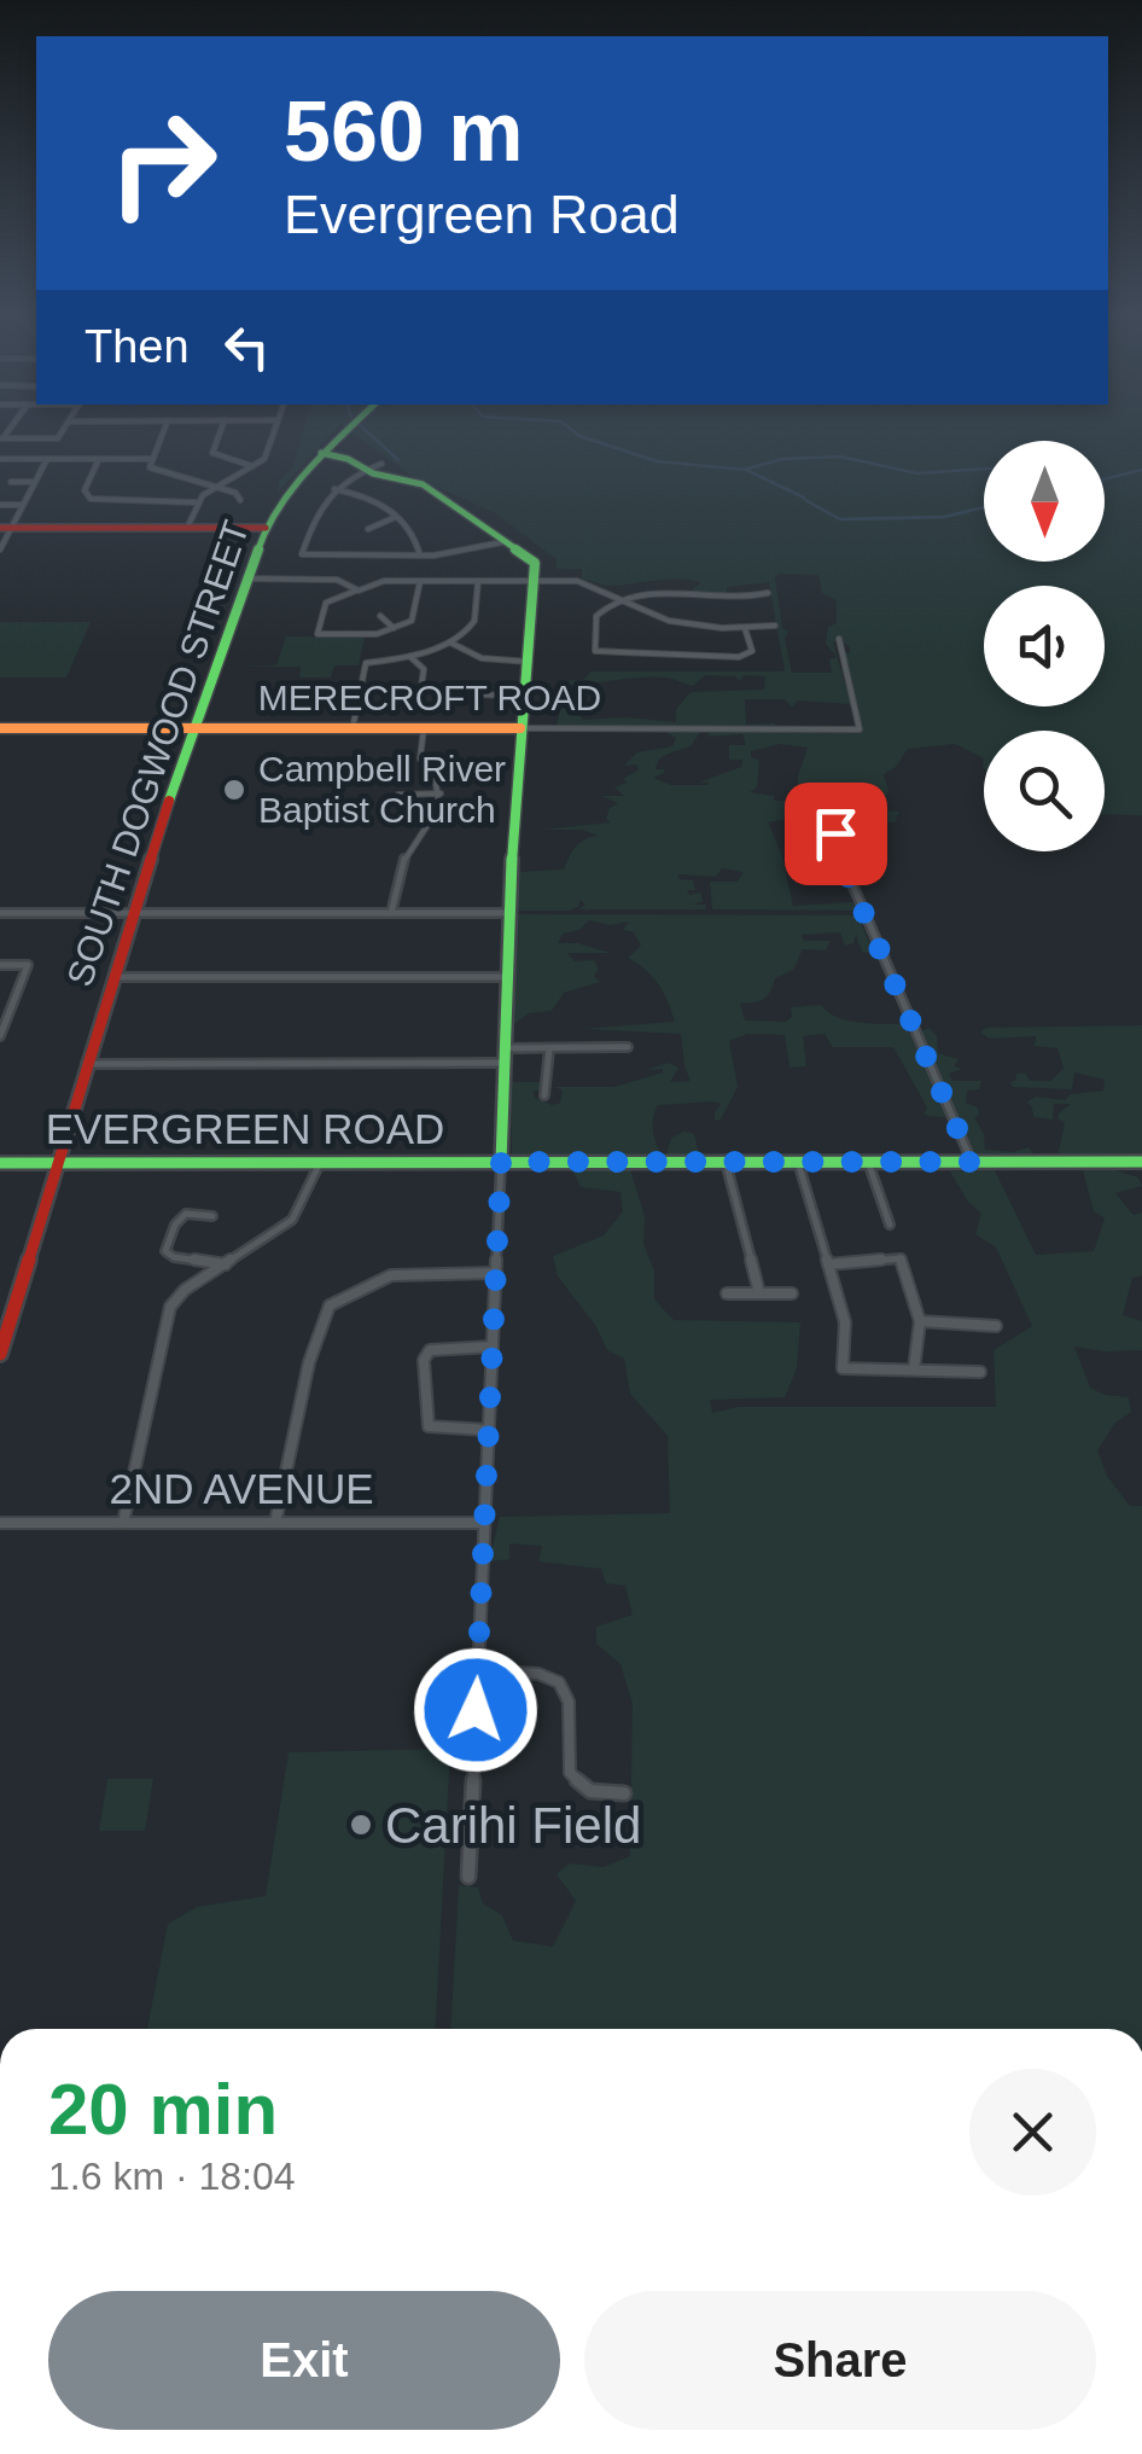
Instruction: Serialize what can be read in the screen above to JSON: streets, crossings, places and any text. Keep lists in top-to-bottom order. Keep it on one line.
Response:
{"streets":{"street":["MERECROFT ROAD","SOUTH DOGWOOD STREET","EVERGREEN ROAD","2ND AVENUE"]},"crossings":[["MERECROFT ROAD","SOUTH DOGWOOD STREET"],["SOUTH DOGWOOD STREET","EVERGREEN ROAD"]],"places":["Campbell River Baptist Church","Carihi Field"],"north":"bottom","page":{"turn":["560 m","Evergreen Road"],"then":"Then","heading":["20 min","1.6 km · 18:04"],"buttons":["Exit","Share"]}}
